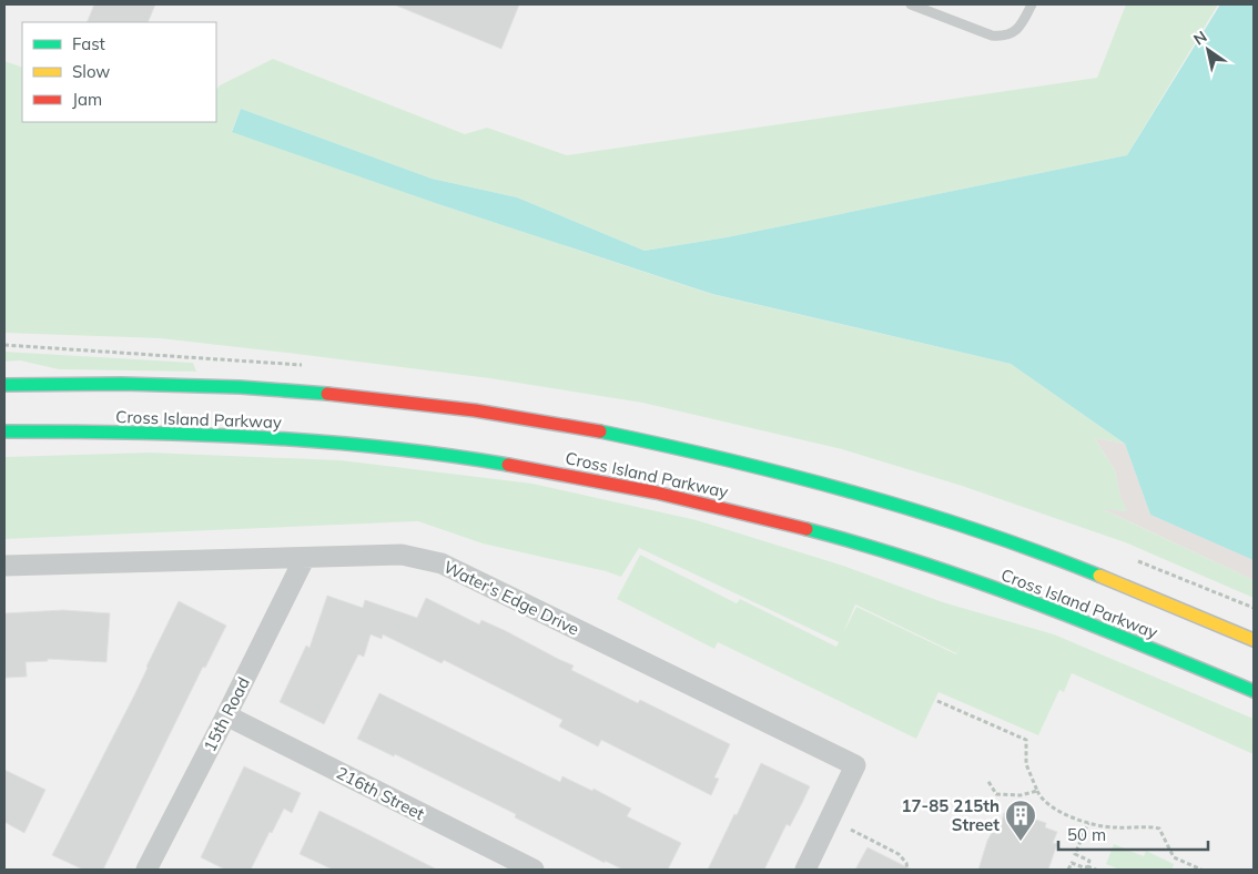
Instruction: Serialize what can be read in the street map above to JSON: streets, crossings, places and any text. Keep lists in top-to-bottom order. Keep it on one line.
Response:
{"streets":{"highway":["Cross Island Parkway"],"street":["Water's Edge Drive","15th Road","216th Street"]},"crossings":[["Water's Edge Drive","15th Road"],["15th Road","216th Street"]],"places":{"building":["17-85 215th Street"]},"legend":["Fast","Slow","Jam"],"scale_bar":"50 m","north":"top left"}
